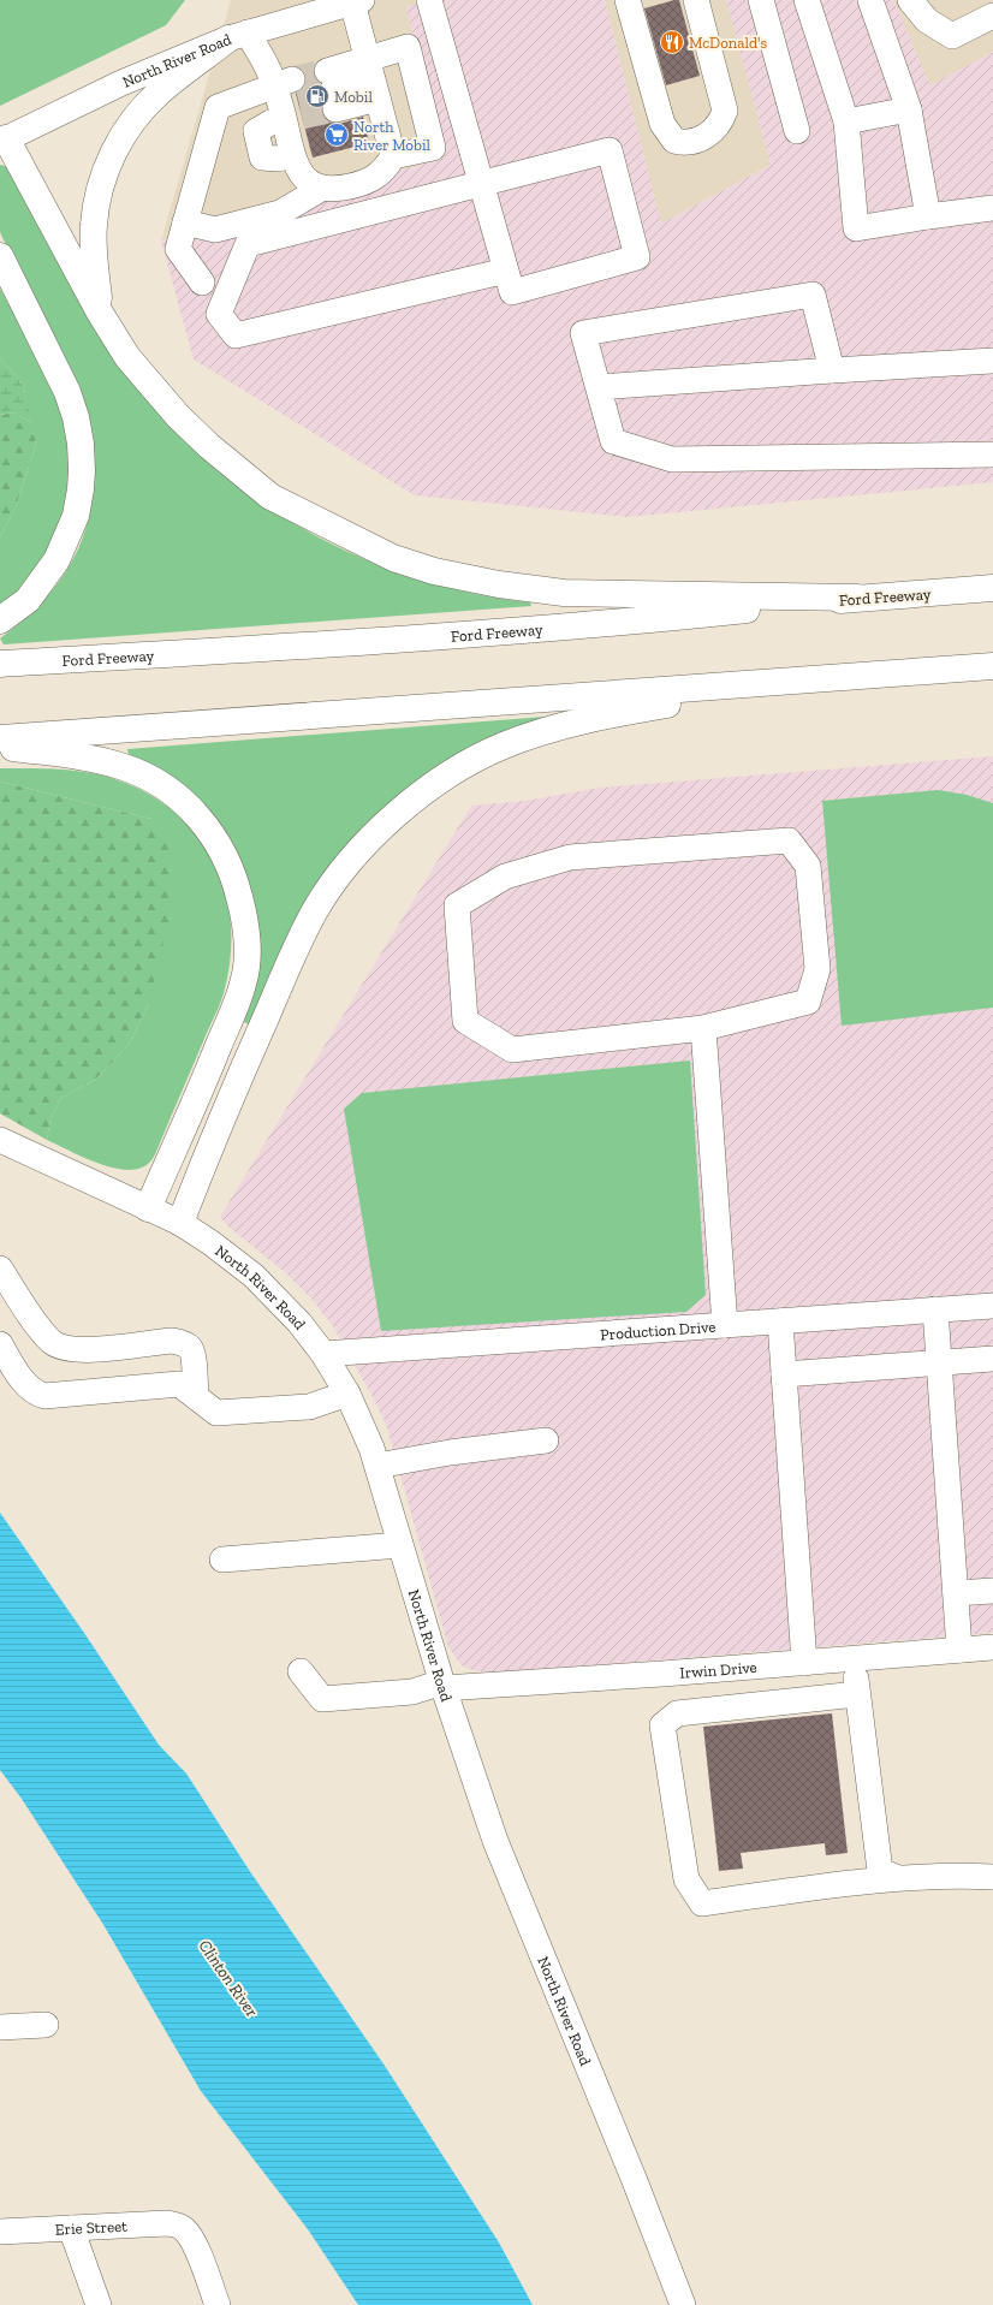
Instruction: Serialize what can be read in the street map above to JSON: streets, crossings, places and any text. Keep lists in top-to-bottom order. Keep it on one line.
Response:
{"streets":{"highway":["Ford Freeway"],"street":["North River Road","Production Drive","Irwin Drive","Erie Street"]},"crossings":[["North River Road","Production Drive"],["North River Road","Irwin Drive"]],"water":["Clinton River"],"places":{"restaurant":["McDonald's"],"fuel station":["Mobil"],"supermarket":["North River Mobil"]}}
